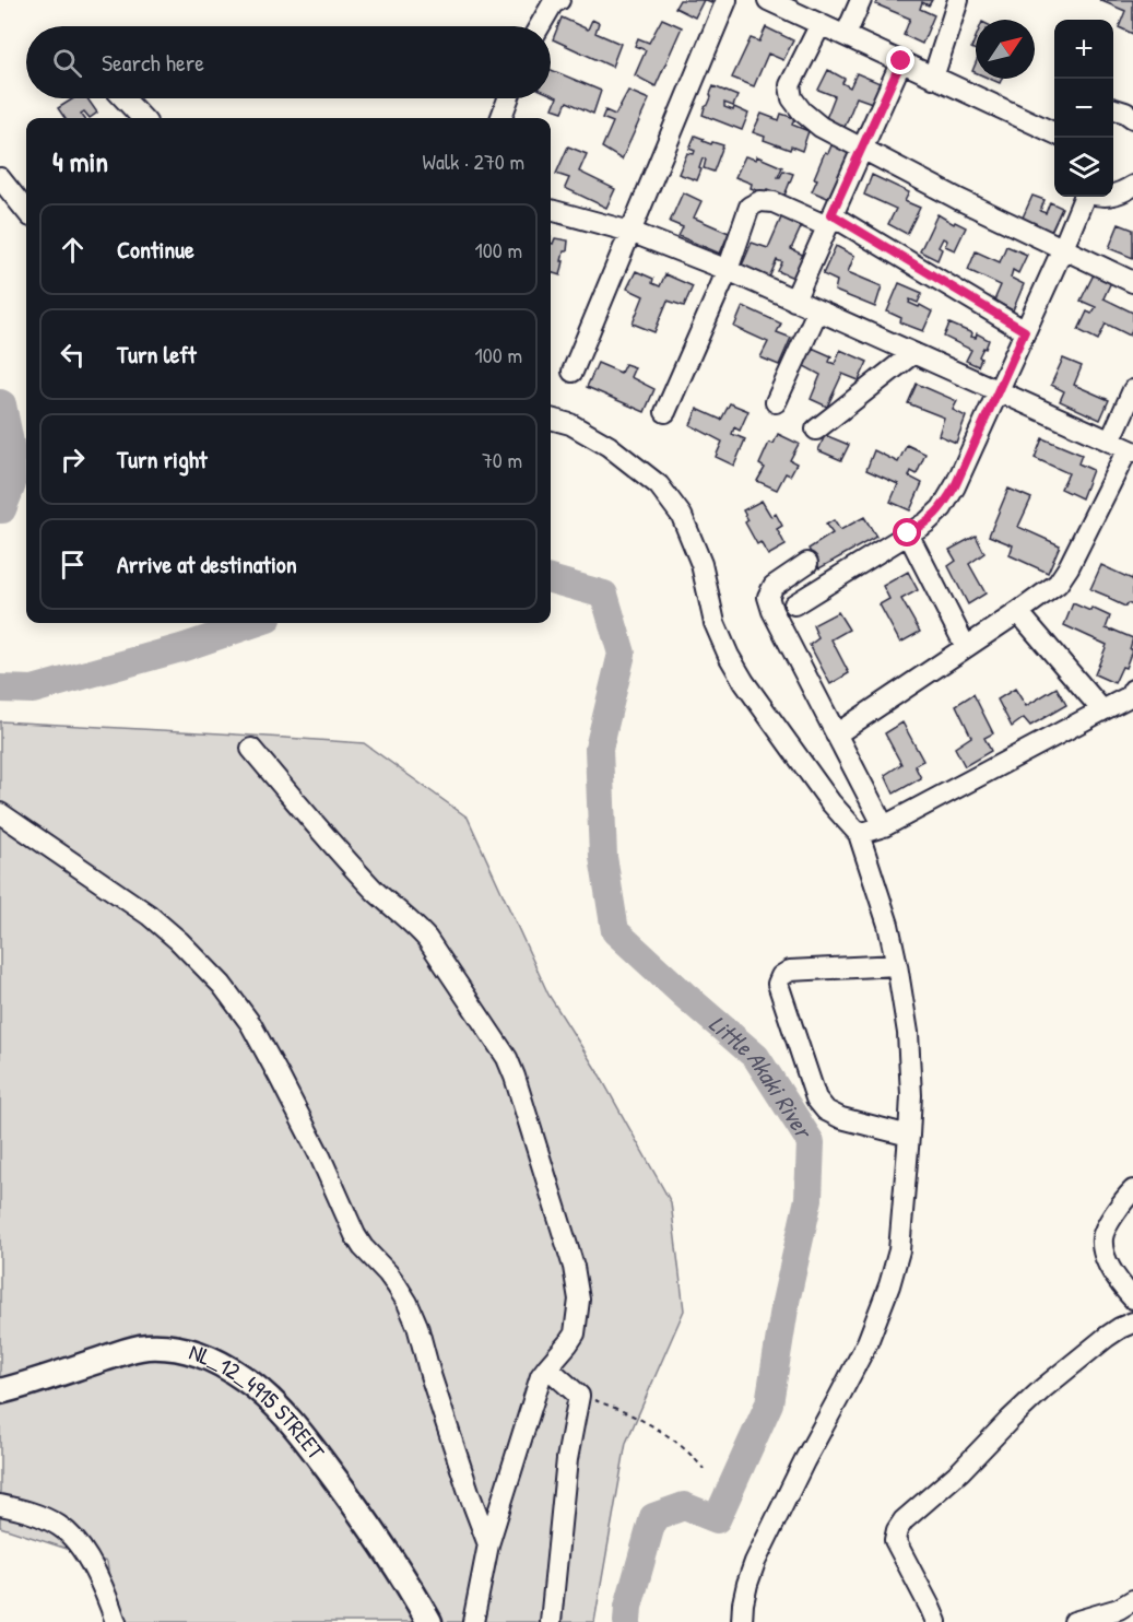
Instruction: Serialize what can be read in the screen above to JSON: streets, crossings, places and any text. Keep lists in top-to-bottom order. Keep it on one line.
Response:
{"streets":{"main road":["NL_12_4915 STREET"]},"water":["Little Akaki River"],"north":"top right","page":{"map_buttons":["+","−"],"search":"Search here","heading":["4 min","Walk · 270 m"],"list":[["Continue","100 m"],["Turn left","100 m"],["Turn right","70 m"],"Arrive at destination"]}}
